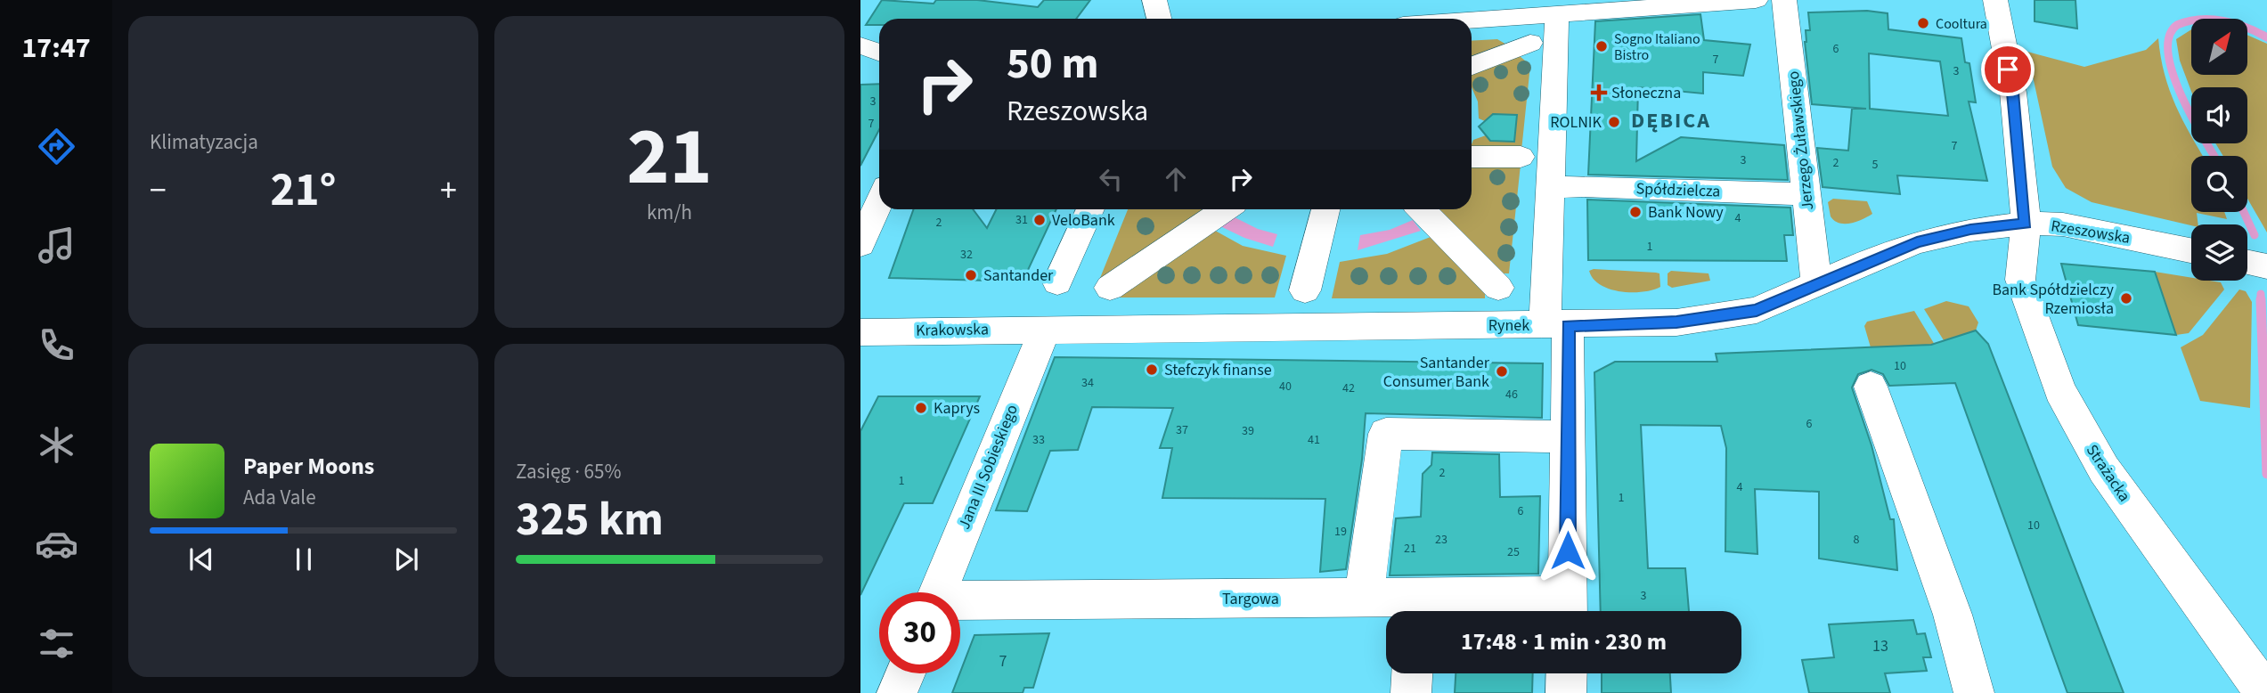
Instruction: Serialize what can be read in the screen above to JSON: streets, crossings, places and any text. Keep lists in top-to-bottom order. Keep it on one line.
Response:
{"streets":{"street":["Jerzego Żuławskiego","Spółdzielcza","Rzeszowska","Rynek","Krakowska","Jana III Sobieskiego","Strażacka","Targowa"]},"crossings":[["Jerzego Żuławskiego","Spółdzielcza"],["Jerzego Żuławskiego","Rzeszowska"],["Spółdzielcza","Rynek"],["Rzeszowska","Rynek"],["Rzeszowska","Strażacka"],["Rynek","Krakowska"],["Rynek","Jana III Sobieskiego"],["Krakowska","Jana III Sobieskiego"]],"districts":["DĘBICA"],"places":{"other":["Cooltura","Sogno Italiano Bistro","ROLNIK","Bank Nowy","VeloBank","Santander","Bank Spółdzielczy Rzemiosła","Stefczyk finanse","Santander Consumer Bank","Kaprys"],"health":["Słoneczna"]},"house_numbers":["6","7","3","3","7","7","3","2","5","4","31","2","1","32","10","34","40","42","46","6","37","39","33","41","2","1","4","1","6","10","19","23","8","21","25","3","13","7"],"north":"top right","page":{"tabs":"17:47","tile":["Klimatyzacja",["21","km/h"],["Zasięg · 65%","325 km"]],"turn":["50 m","Rzeszowska"],"heat":["−","21°","+"],"song":["Paper Moons","Ada Vale"],"limit":"30","trip":"17:48 · 1 min · 230 m"}}
